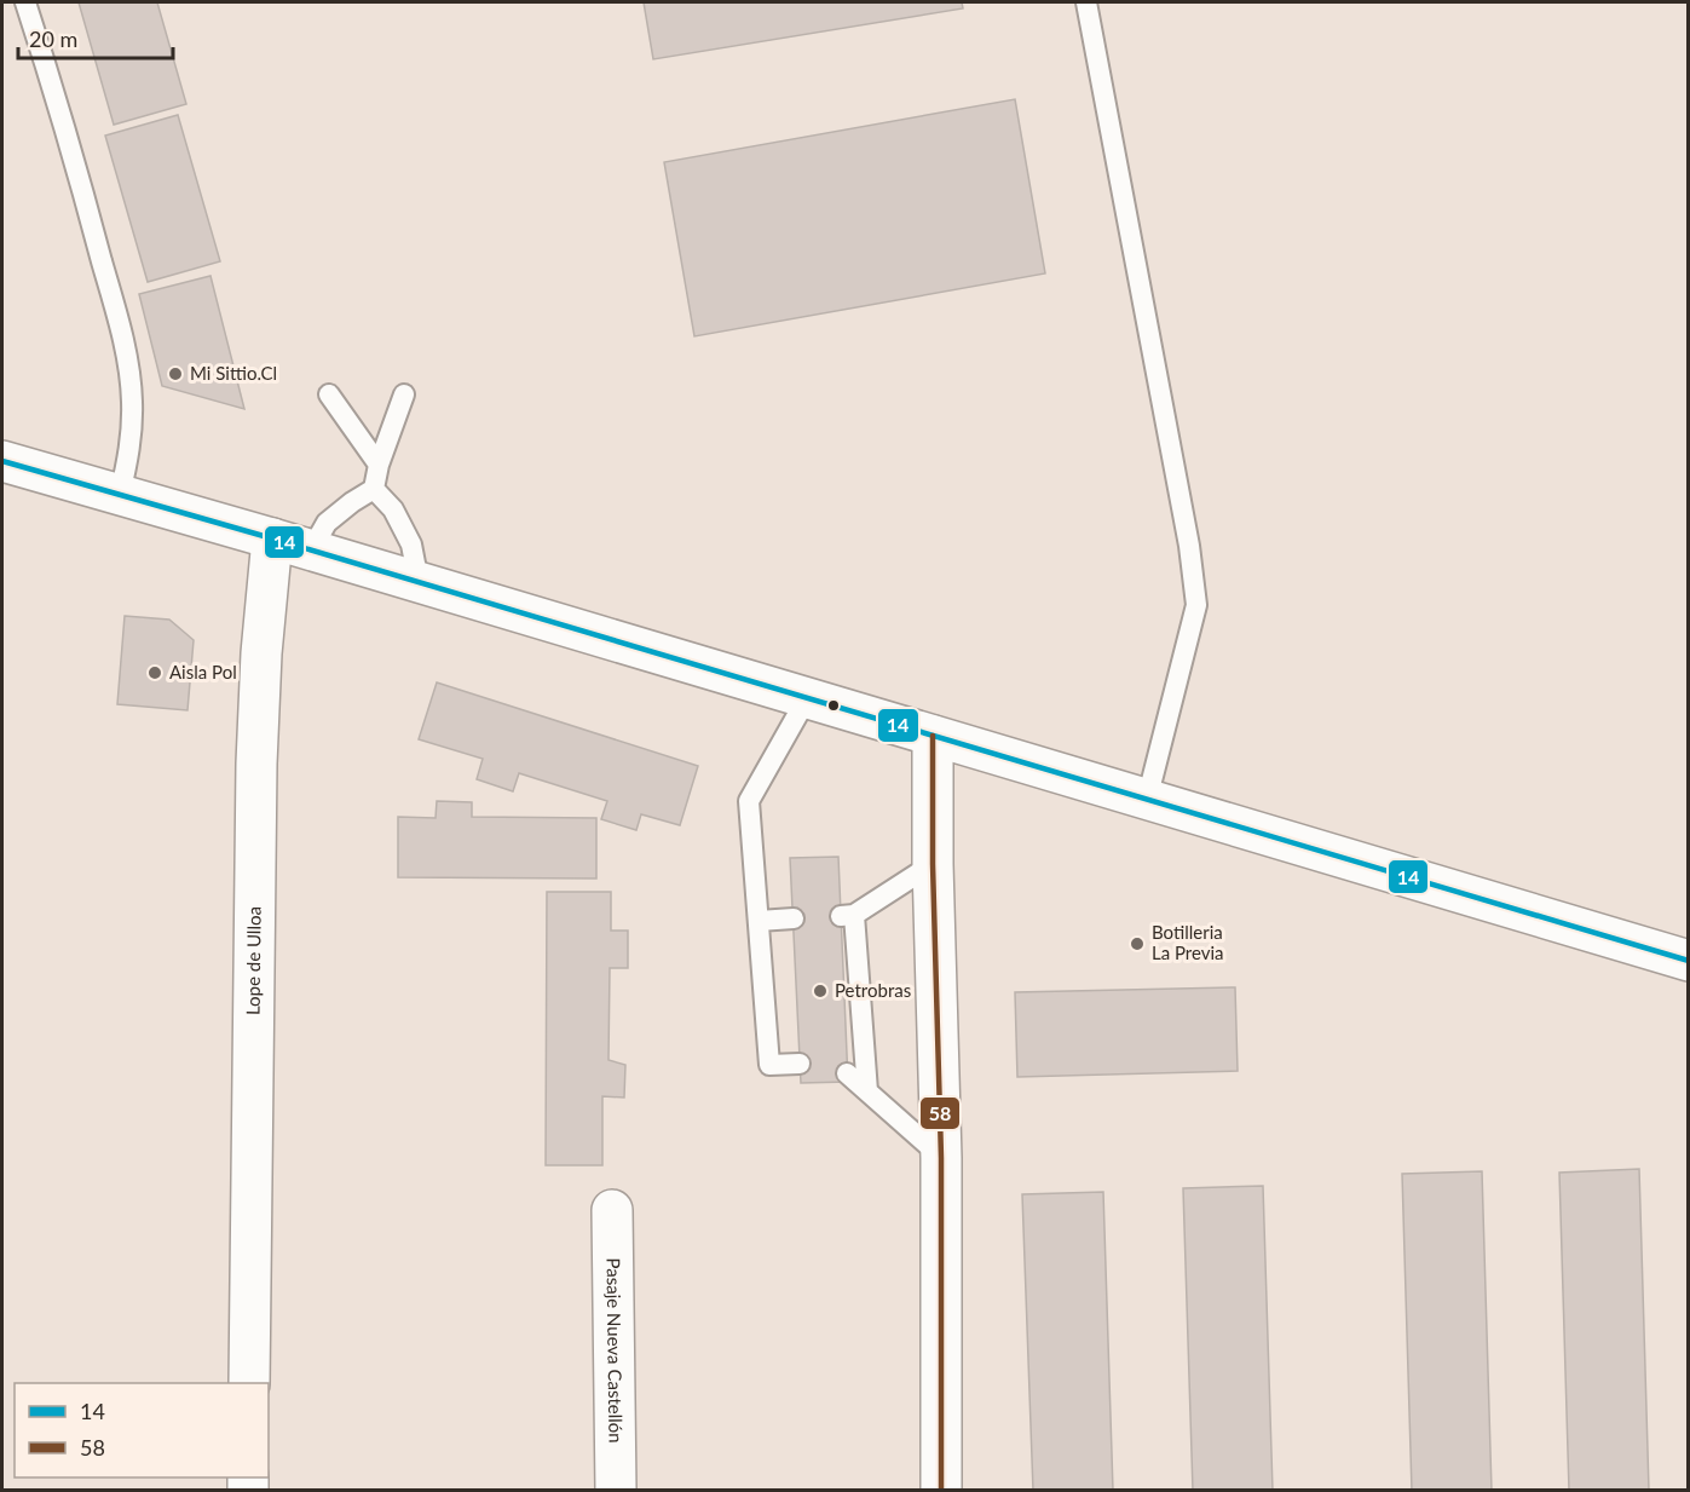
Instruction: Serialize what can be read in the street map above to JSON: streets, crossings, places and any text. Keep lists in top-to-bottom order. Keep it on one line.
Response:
{"streets":{"street":["Lope de Ulloa","Pasaje Nueva Castellón"]},"places":["Mi Sittio.Cl","Aisla Pol","Botilleria La Previa","Petrobras"],"lines":["transit line 14","transit line 58"],"legend":["14","58"],"scale_bar":"20 m"}
